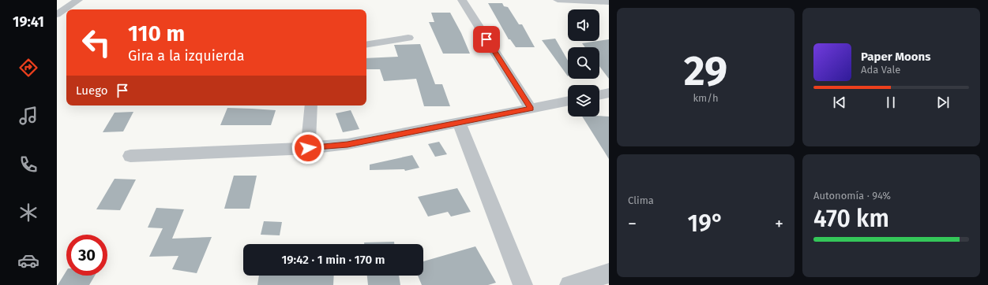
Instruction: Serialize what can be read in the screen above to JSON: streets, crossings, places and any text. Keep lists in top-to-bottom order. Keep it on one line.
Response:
{"page":{"tabs":"19:41","tile":[["29","km/h"],"Clima",["Autonomía · 94%","470 km"]],"turn":["110 m","Gira a la izquierda"],"song":["Paper Moons","Ada Vale"],"then":"Luego","heat":["−","19°","+"],"limit":"30","trip":"19:42 · 1 min · 170 m"}}
